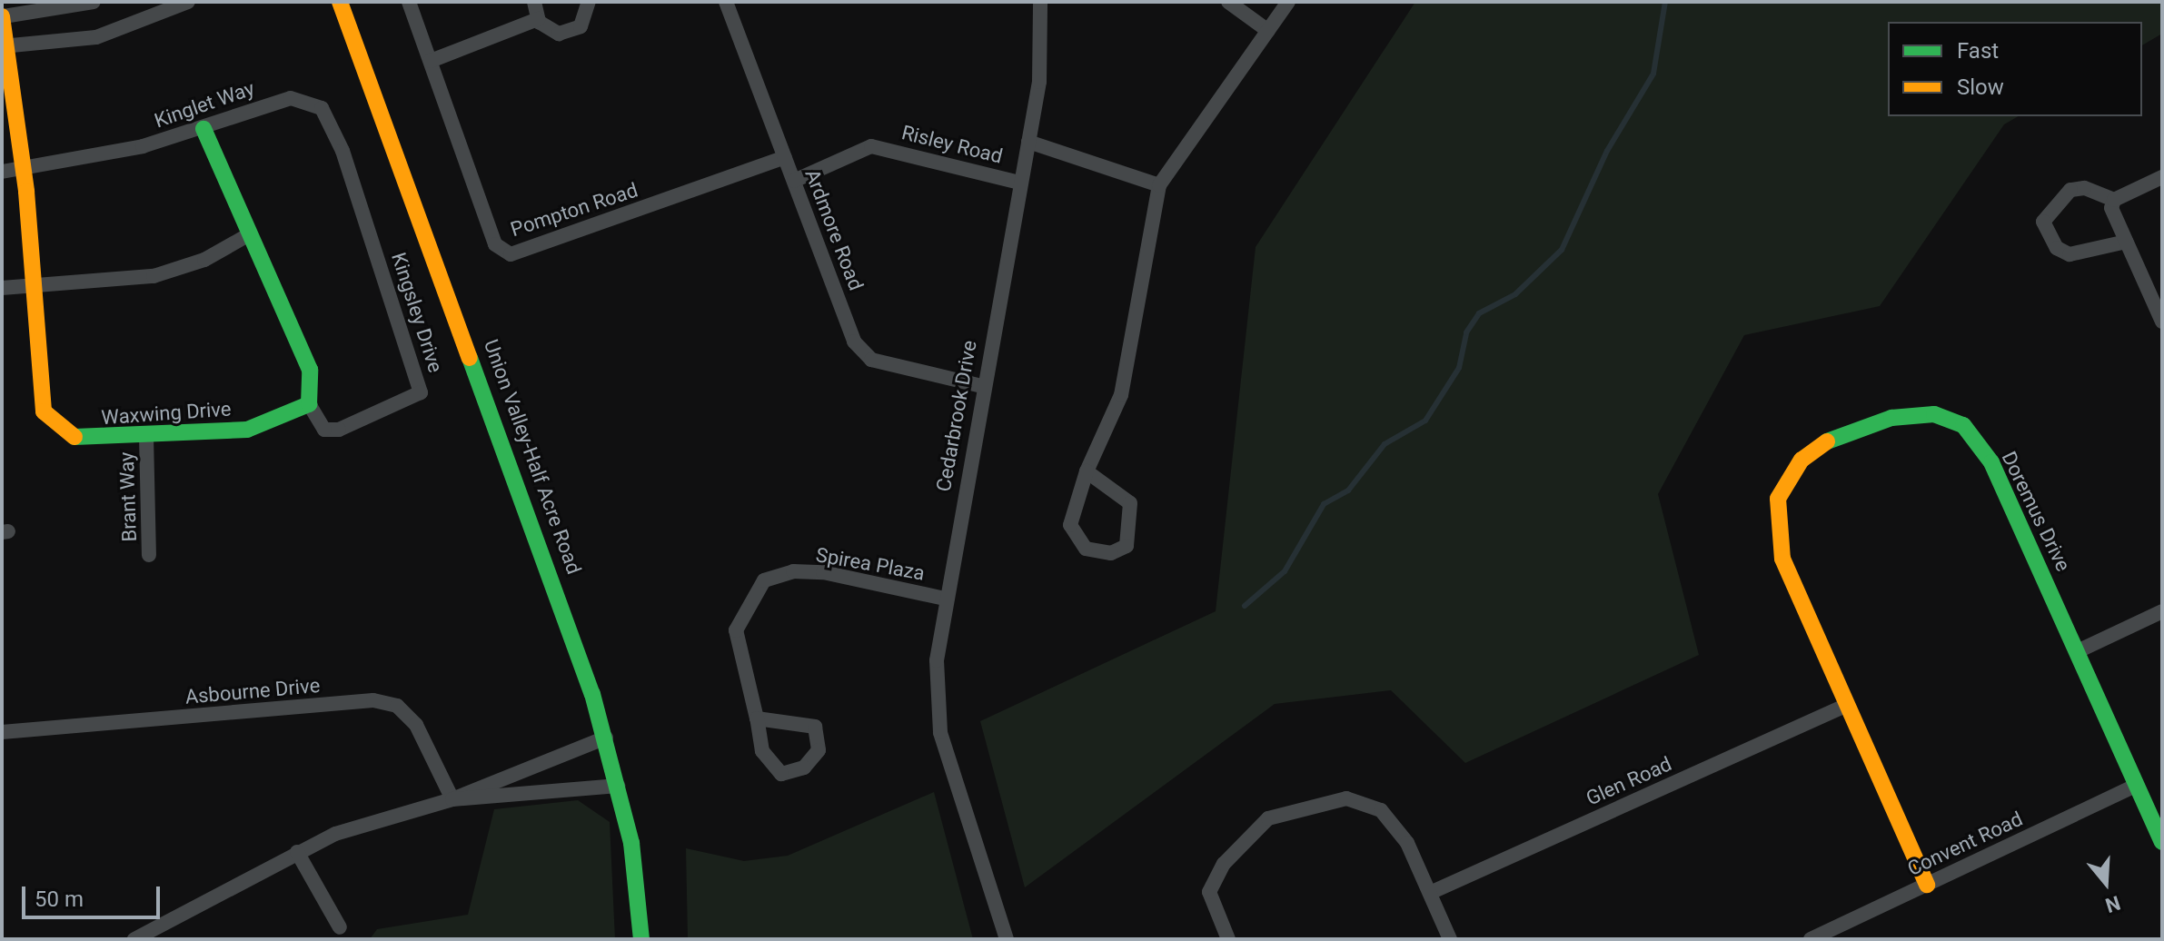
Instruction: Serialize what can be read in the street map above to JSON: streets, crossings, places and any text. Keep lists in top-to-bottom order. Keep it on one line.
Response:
{"streets":{"street":["Kinglet Way","Risley Road","Pompton Road","Ardmore Road","Kingsley Drive","Waxwing Drive","Cedarbrook Drive","Union Valley-Half Acre Road","Brant Way","Doremus Drive","Spirea Plaza","Asbourne Drive","Glen Road","Convent Road"]},"crossings":[["Kinglet Way","Kingsley Drive"],["Kinglet Way","Waxwing Drive"],["Risley Road","Ardmore Road"],["Risley Road","Cedarbrook Drive"],["Pompton Road","Ardmore Road"],["Ardmore Road","Cedarbrook Drive"],["Kingsley Drive","Waxwing Drive"],["Waxwing Drive","Brant Way"],["Cedarbrook Drive","Spirea Plaza"],["Doremus Drive","Glen Road"],["Doremus Drive","Convent Road"]],"legend":["Fast","Slow"],"scale_bar":"50 m","north":"bottom"}
